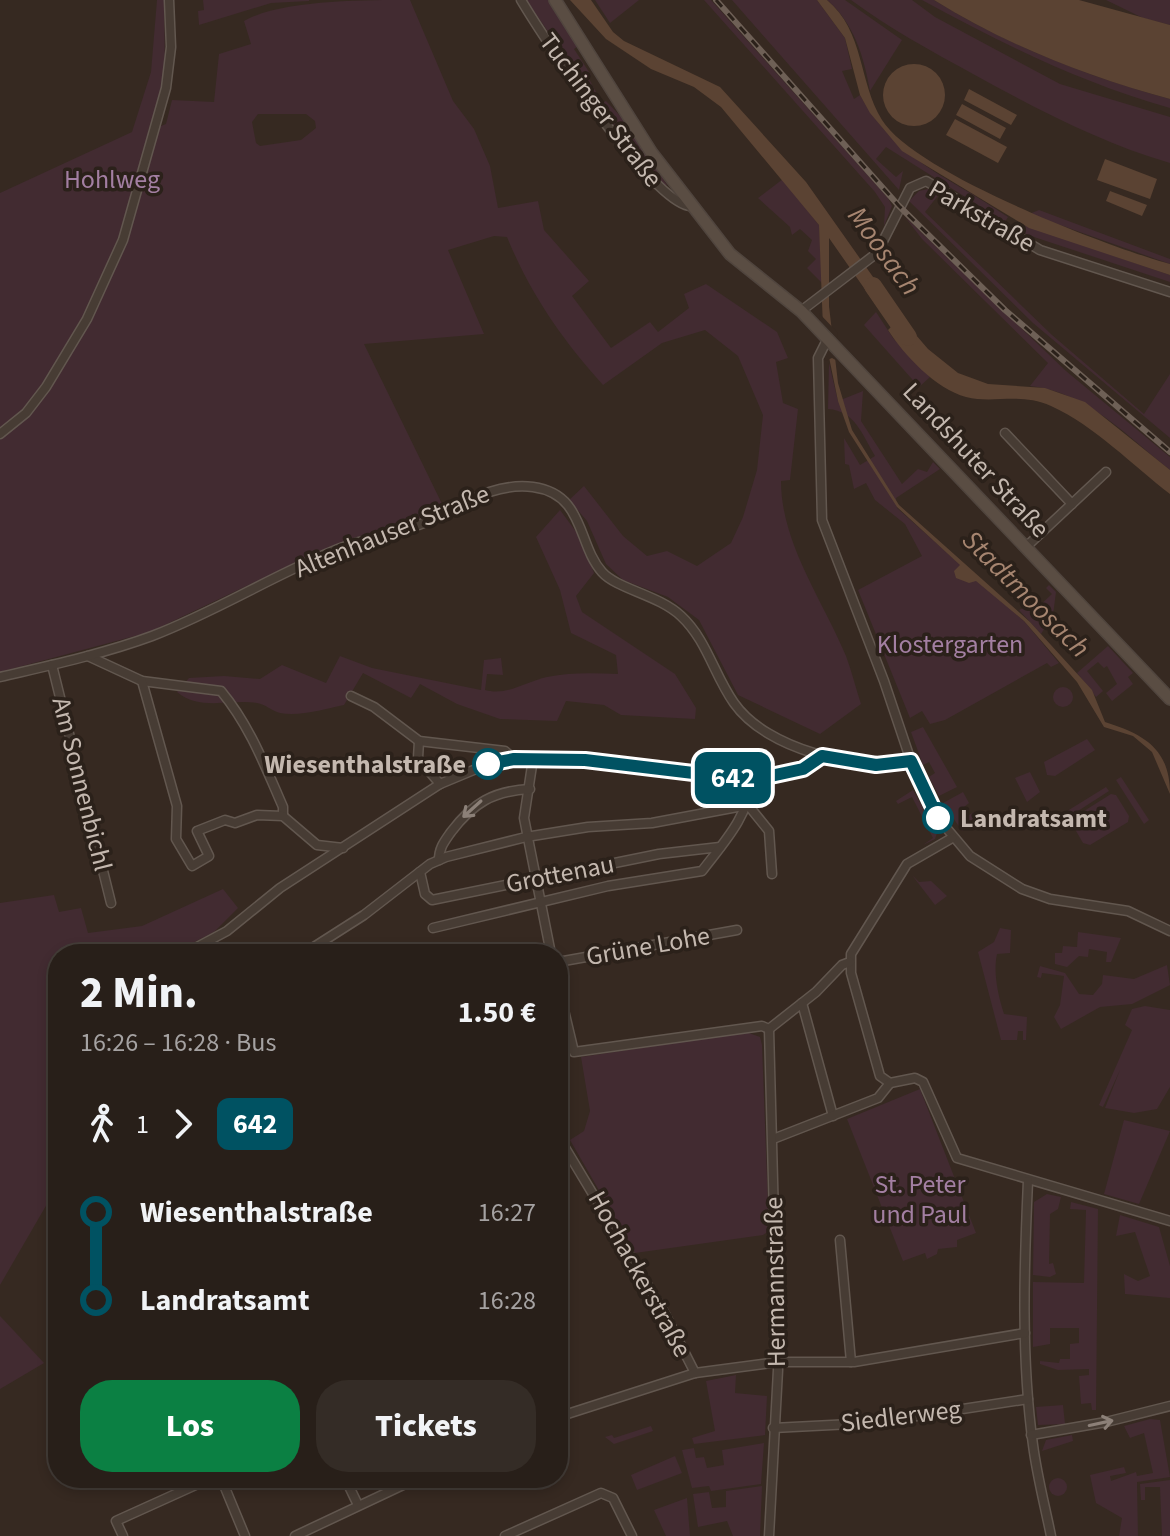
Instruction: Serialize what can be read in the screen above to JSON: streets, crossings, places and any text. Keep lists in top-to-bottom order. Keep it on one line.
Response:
{"streets":{"main road":["Landshuter Straße"],"street":["Tuchinger Straße","Parkstraße","Altenhauser Straße","Am Sonnenbichl","Grottenau","Grüne Lohe","Hochackerstraße","Hermannstraße","Siedlerweg"]},"crossings":[["Tuchinger Straße","Landshuter Straße"],["Parkstraße","Landshuter Straße"],["Altenhauser Straße","Am Sonnenbichl"],["Hermannstraße","Siedlerweg"]],"water":["Moosach","Stadtmoosach"],"parks":["Hohlweg","Klostergarten","St. Peter und Paul"],"places":["Wiesenthalstraße","Landratsamt"],"lines":["bus line 642"],"page":{"on_map":"642","heading":["2 Min.","16:26 – 16:28 · Bus","1.50 €"],"legs":["1","642"],"list":[{"name":"Wiesenthalstraße","value":"16:27"},{"name":"Landratsamt","value":"16:28"}],"buttons":["Los","Tickets"]}}
